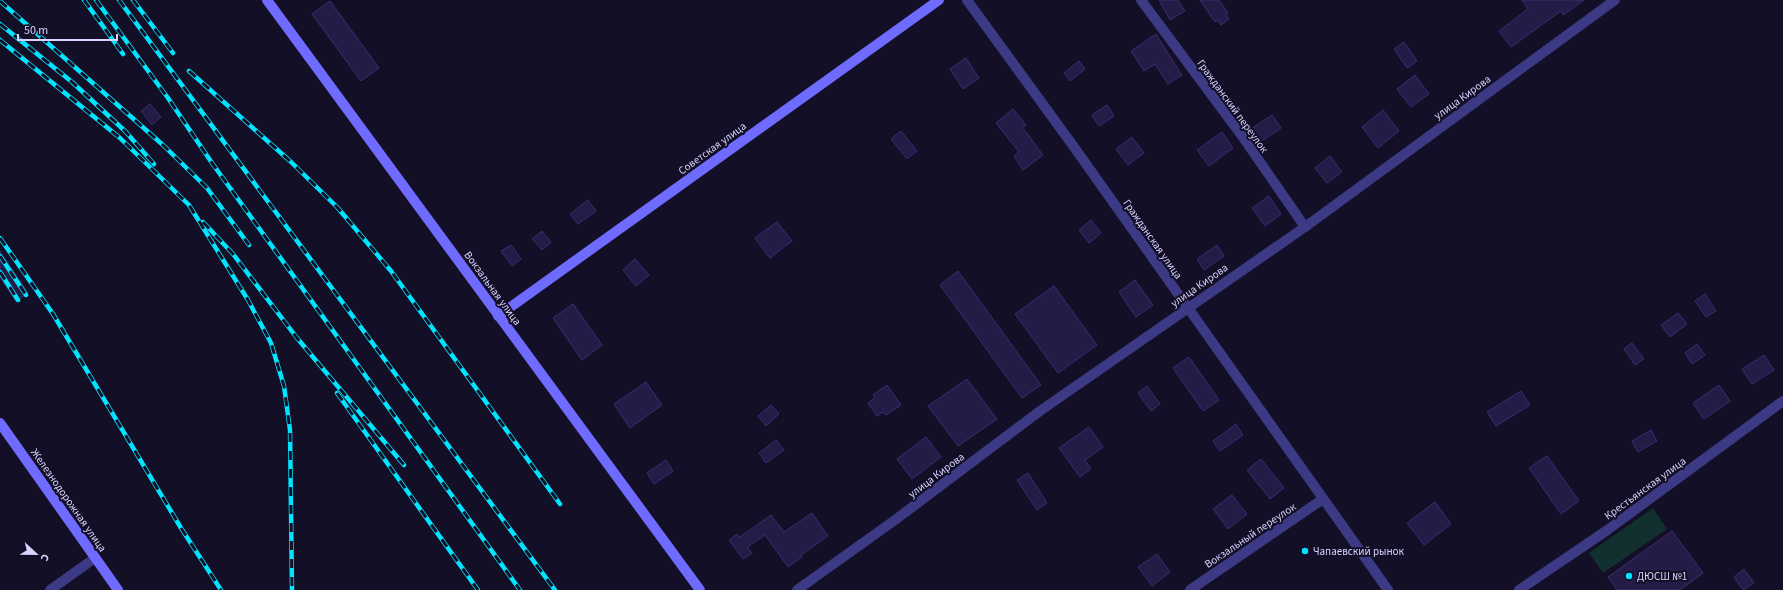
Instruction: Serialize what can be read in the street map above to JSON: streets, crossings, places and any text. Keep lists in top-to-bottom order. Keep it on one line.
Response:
{"streets":{"street":["улица Кирова","Гражданский переулок","Советская улица","Гражданская улица","Вокзальная улица","Крестьянская улица","Железнодорожная улица","Вокзальный переулок"]},"crossings":[["улица Кирова","Гражданский переулок"],["улица Кирова","Гражданская улица"],["Советская улица","Вокзальная улица"],["Гражданская улица","Вокзальный переулок"]],"places":["Чапаевский рынок","ДЮСШ №1"],"scale_bar":"50 m","north":"right"}
